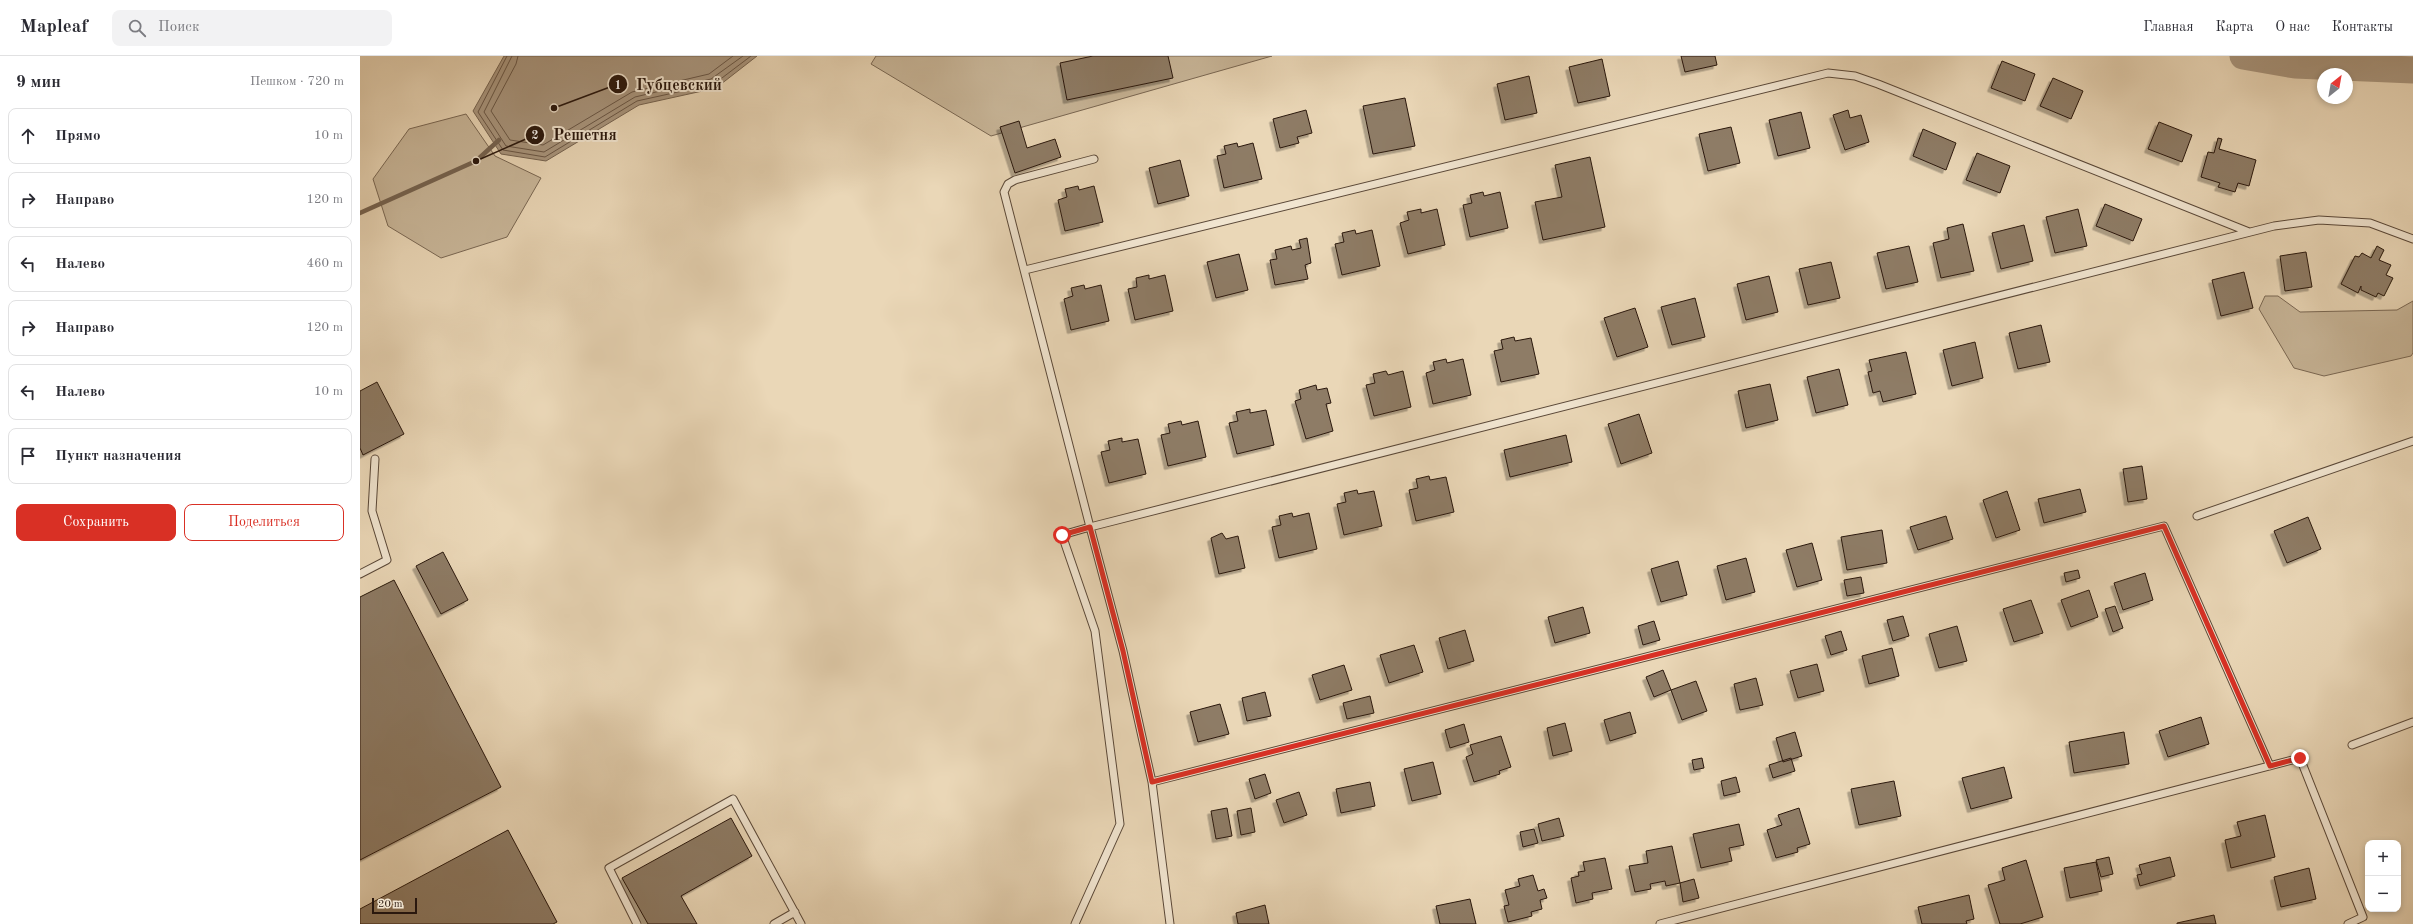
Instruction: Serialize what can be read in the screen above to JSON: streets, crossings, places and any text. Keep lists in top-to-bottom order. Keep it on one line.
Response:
{"places":["Губцевский","Решетня"],"scale_bar":"20 m","north":"top right","page":{"header":"Mapleaf","search":"Поиск","nav":["Главная","Карта","О нас","Контакты"],"heading":["9 мин","Пешком · 720 m"],"list":[["Прямо","10 m"],["Направо","120 m"],["Налево","460 m"],["Направо","120 m"],["Налево","10 m"],"Пункт назначения"],"buttons":["Сохранить","Поделиться"],"map_buttons":["+","−"],"scale":"20 m"}}
